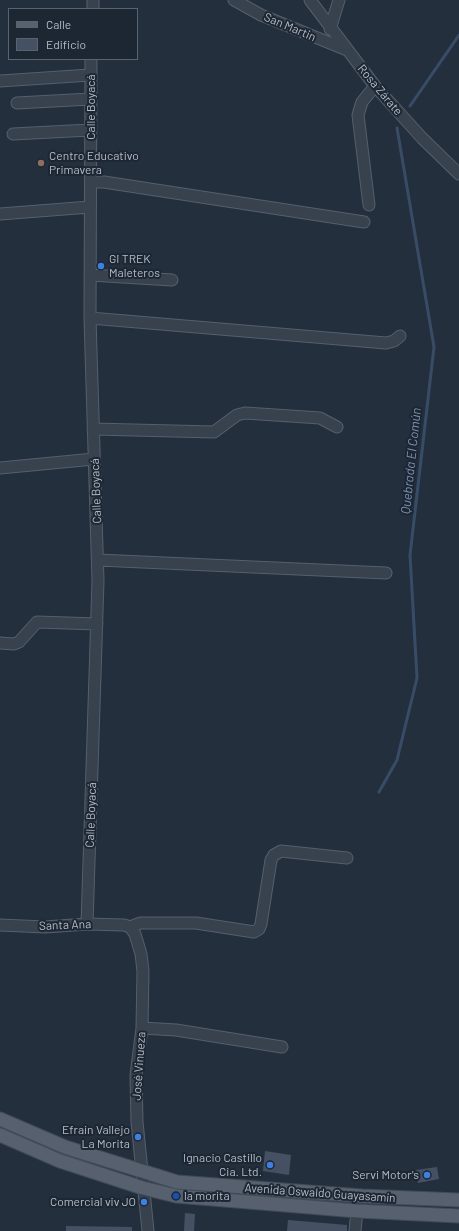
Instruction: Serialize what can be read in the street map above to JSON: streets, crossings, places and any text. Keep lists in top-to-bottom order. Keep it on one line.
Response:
{"streets":{"main road":["Avenida Oswaldo Guayasamín"],"street":["San Martin","Rosa Zárate","Calle Boyacá","Santa Ana","José Vinueza"]},"crossings":[["San Martin","Rosa Zárate"],["Calle Boyacá","Santa Ana"],["Santa Ana","José Vinueza"],["José Vinueza","Avenida Oswaldo Guayasamín"]],"water":["Quebrada El Común"],"places":["Centro Educativo Primavera","GI TREK Maleteros","Efrain Vallejo La Morita","Ignacio Castillo Cia. Ltd.","Servi Motor's","la morita","Comercial viv JO"],"legend":["Calle","Edificio"]}
